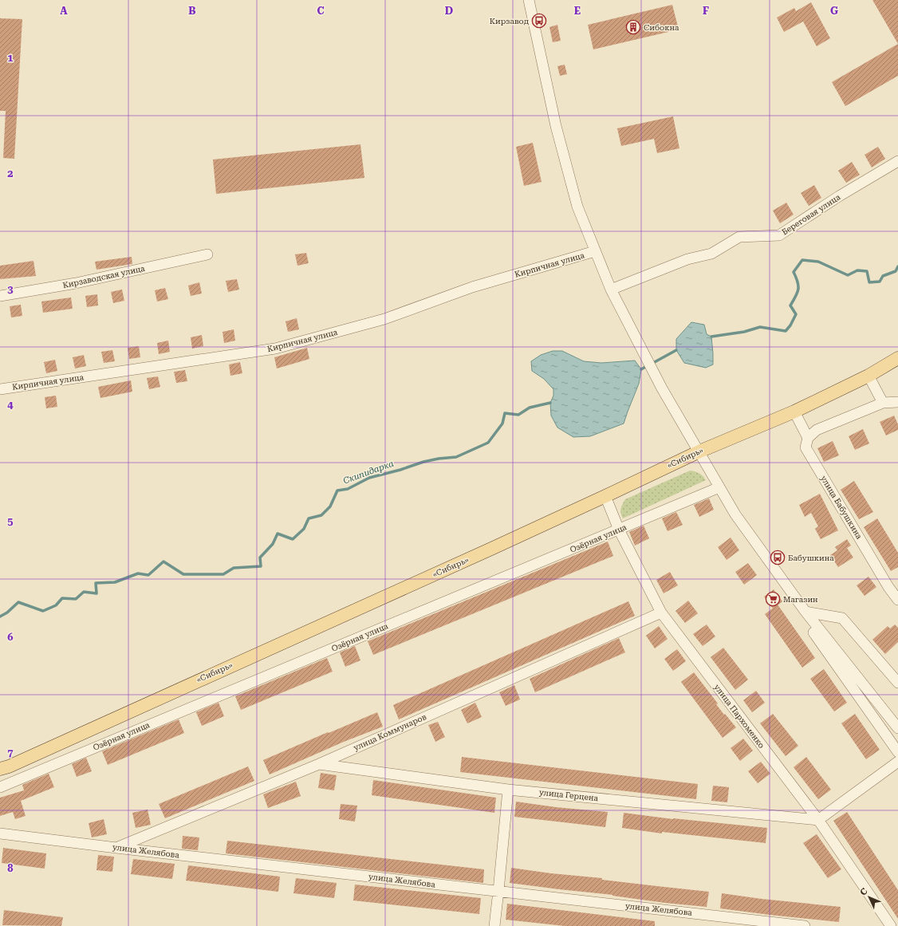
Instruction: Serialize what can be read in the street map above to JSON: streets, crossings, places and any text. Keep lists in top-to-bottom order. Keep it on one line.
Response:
{"streets":{"main road":["«Сибирь»"],"street":["Береговая улица","Кирпичная улица","Кирзаводская улица","улица Бабушкина","Озёрная улица","улица Пархоменко","улица Коммунаров","улица Герцена","улица Желябова"]},"crossings":[["«Сибирь»","улица Бабушкина"],["«Сибирь»","улица Пархоменко"],["Озёрная улица","улица Пархоменко"],["улица Пархоменко","улица Коммунаров"],["улица Пархоменко","улица Герцена"],["улица Коммунаров","улица Герцена"],["улица Коммунаров","улица Желябова"]],"water":["Скипидарка"],"places":{"bus stop":["Кирзавод","Бабушкина"],"building":["Сибокна"],"supermarket":["Магазин"]},"north":"top left","grid":{"columns":["A","B","C","D","E","F","G"],"rows":["1","2","3","4","5","6","7","8"]}}
